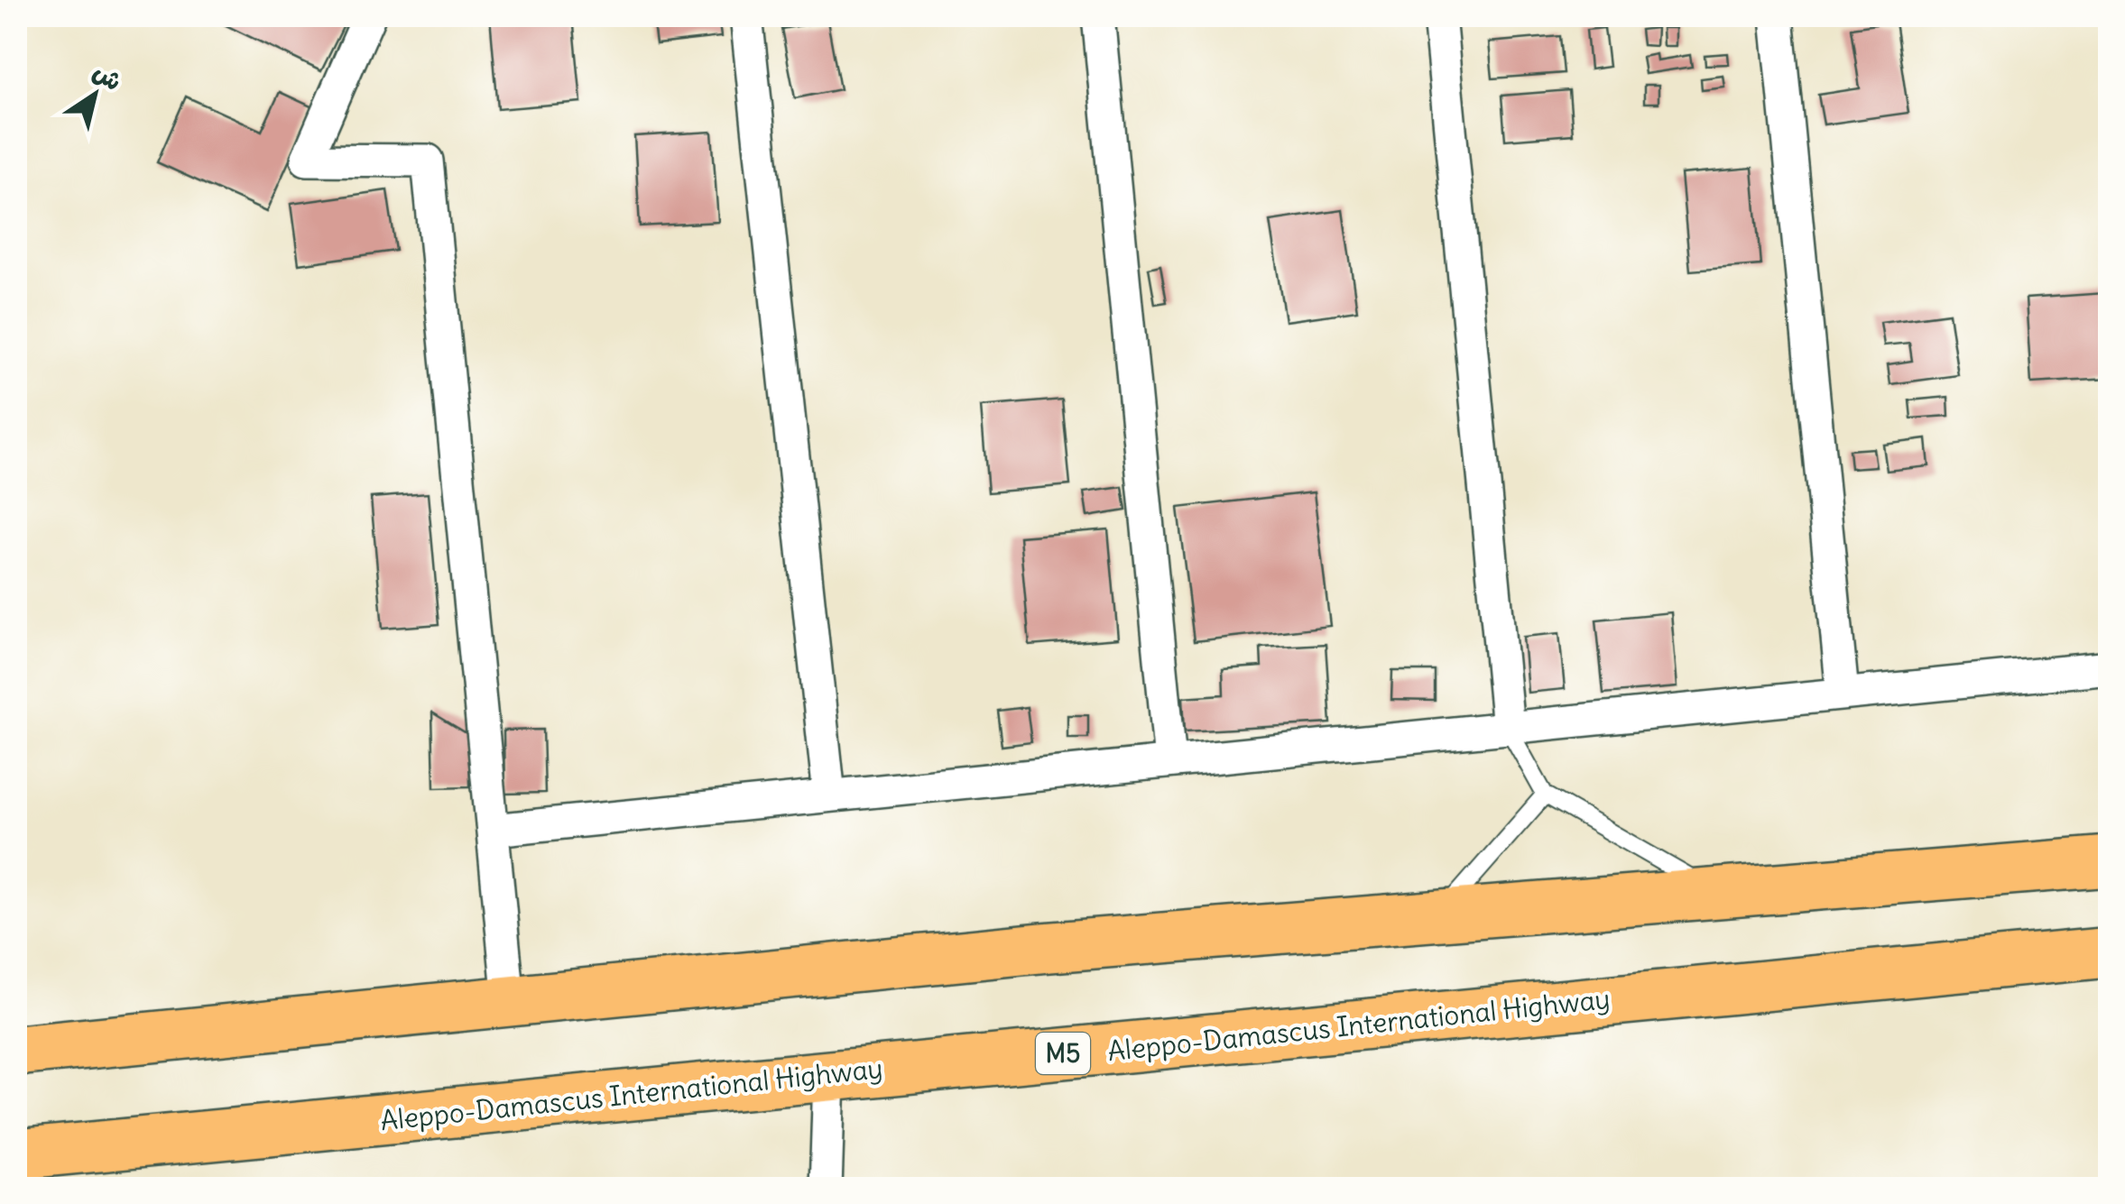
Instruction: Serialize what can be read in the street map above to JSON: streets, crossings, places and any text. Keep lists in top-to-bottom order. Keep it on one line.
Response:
{"streets":{"highway":["Aleppo-Damascus International Highway","M5"]},"north":"top right"}
